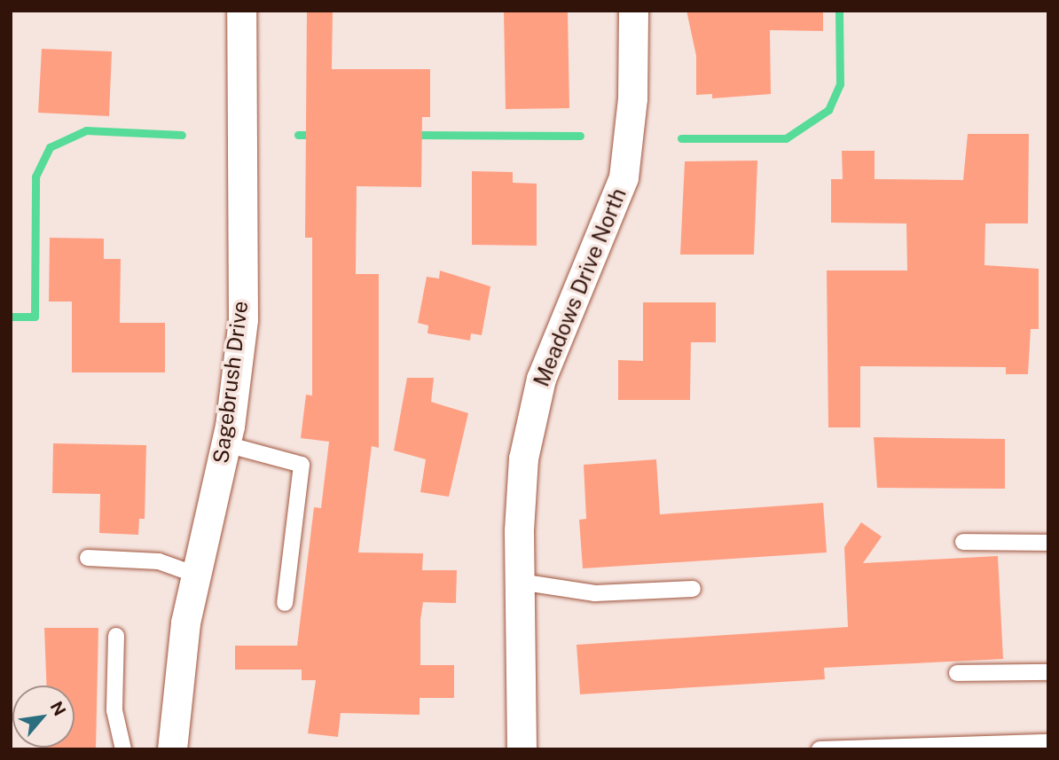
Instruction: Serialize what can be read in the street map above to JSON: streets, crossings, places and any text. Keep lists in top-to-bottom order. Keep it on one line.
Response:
{"streets":{"street":["Meadows Drive North","Sagebrush Drive"]},"north":"top right"}
